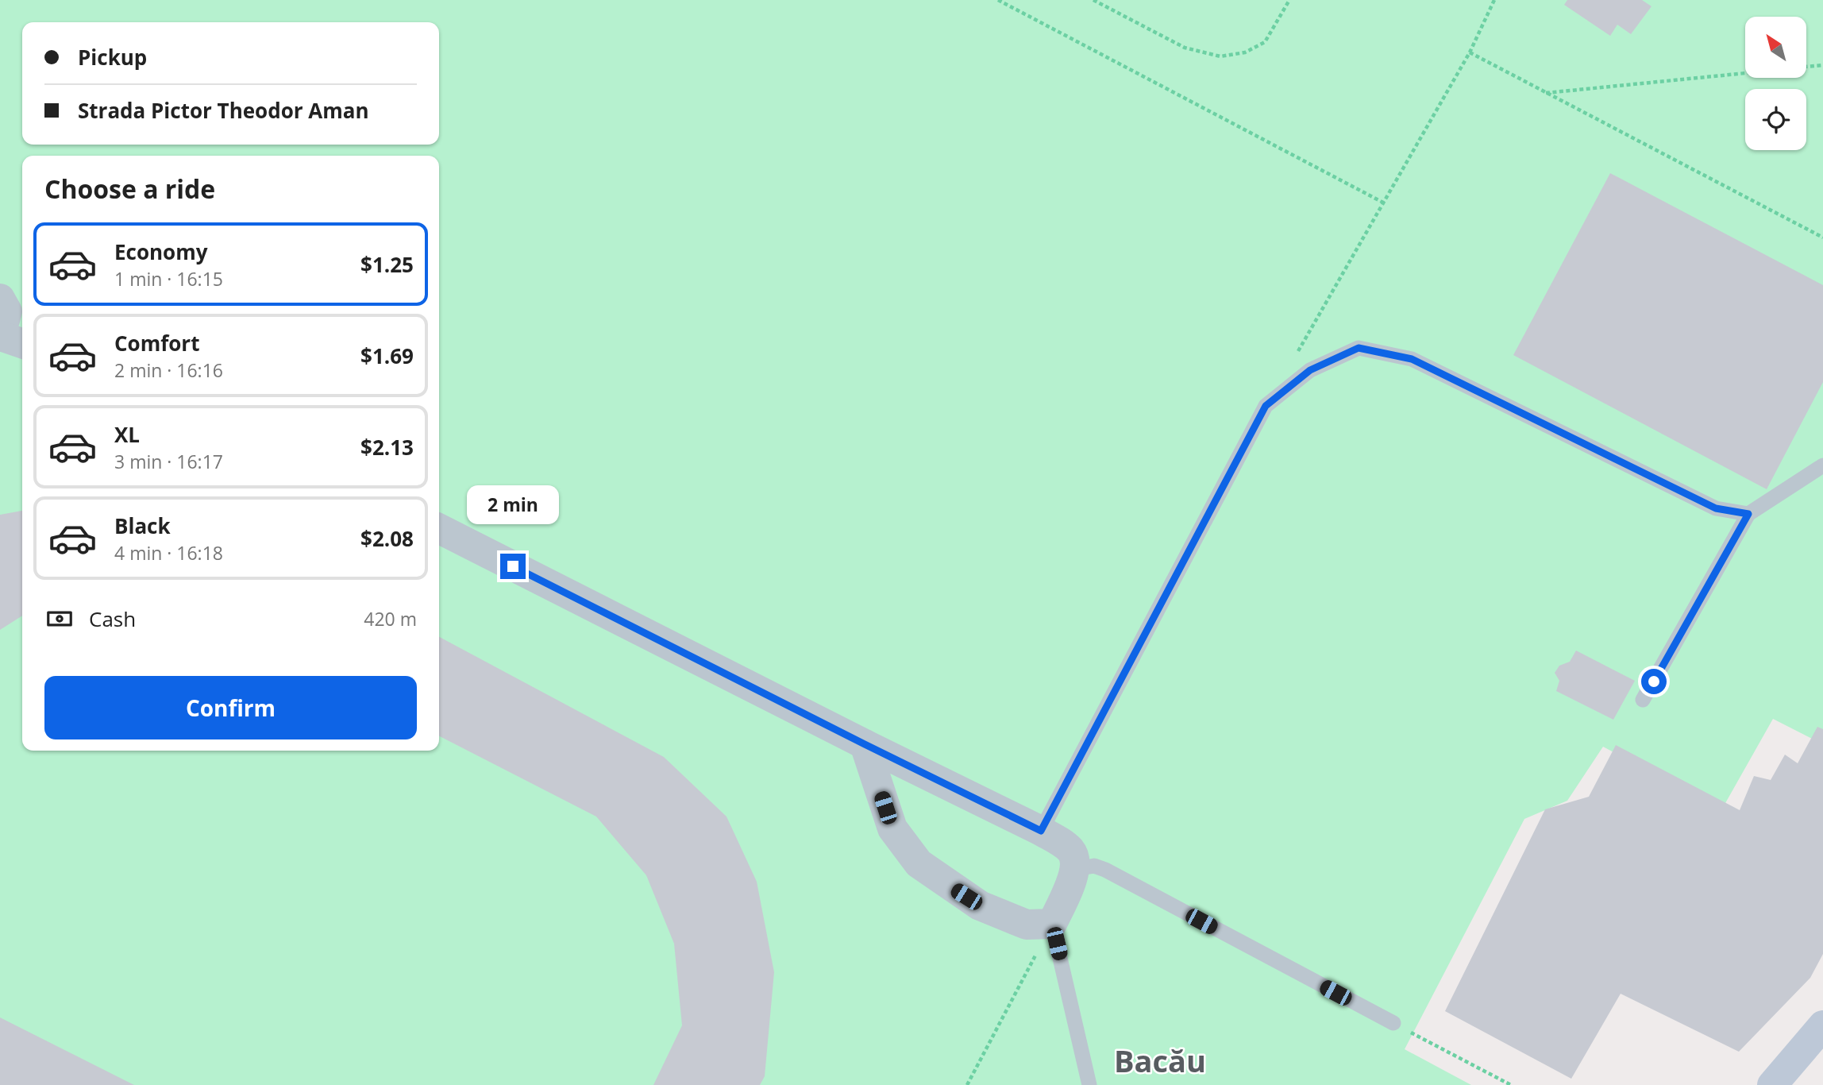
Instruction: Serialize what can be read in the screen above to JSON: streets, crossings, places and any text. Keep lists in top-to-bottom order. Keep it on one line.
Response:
{"districts":["Bacău"],"north":"top left","page":{"banner":["Pickup","Strada Pictor Theodor Aman"],"heading":"Choose a ride","list":[{"name":"Economy","note":"1 min · 16:15","value":"$1.25"},{"name":"Comfort","note":"2 min · 16:16","value":"$1.69"},{"name":"XL","note":"3 min · 16:17","value":"$2.13"},{"name":"Black","note":"4 min · 16:18","value":"$2.08"}],"bubble":"2 min","pay":["Cash","420 m"],"buttons":"Confirm"}}
